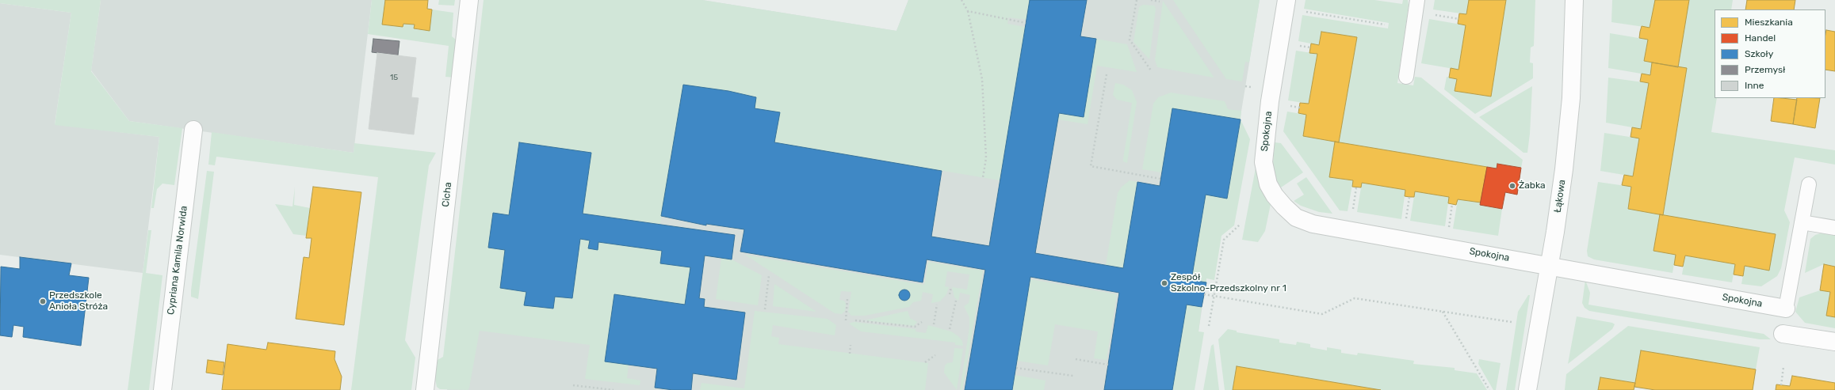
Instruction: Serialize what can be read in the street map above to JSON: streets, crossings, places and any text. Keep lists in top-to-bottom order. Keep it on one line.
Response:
{"streets":{"street":["Spokojna","Cicha","Łąkowa","Cypriana Kamila Norwida"]},"crossings":[["Spokojna","Łąkowa"]],"places":["Żabka","Zespół Szkolno-Przedszkolny nr 1","Przedszkole Anioła Stróża"],"house_numbers":["15"],"legend":["Mieszkania","Handel","Szkoły","Przemysł","Inne"]}
